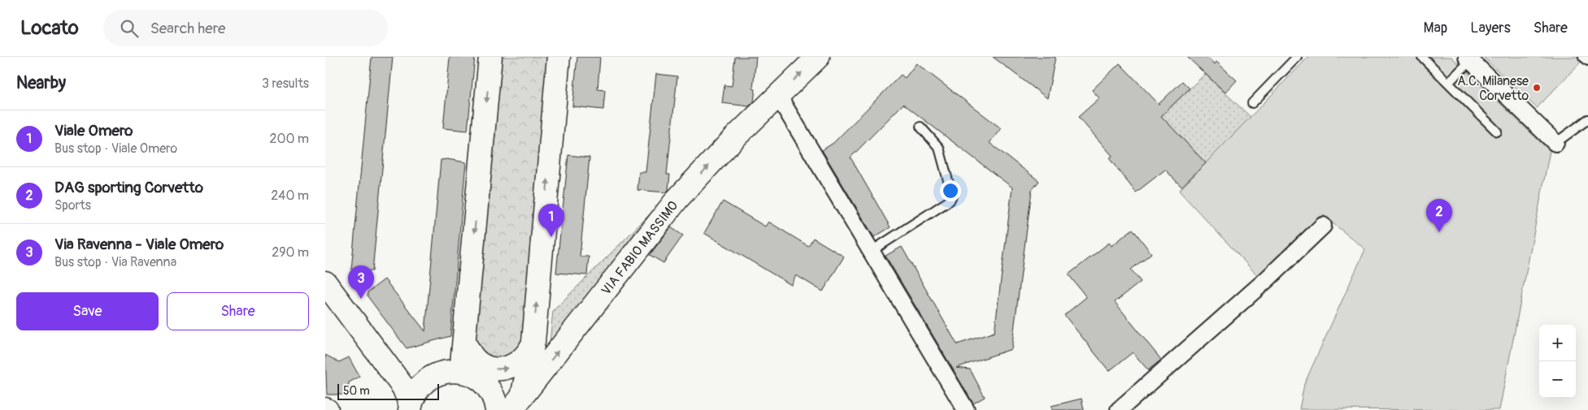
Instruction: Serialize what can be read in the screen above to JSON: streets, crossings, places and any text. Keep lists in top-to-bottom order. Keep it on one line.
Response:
{"streets":{"street":["VIA FABIO MASSIMO"]},"one_way":["VIA FABIO MASSIMO"],"places":["A.C. Milanese Corvetto"],"scale_bar":"50 m","page":{"header":"Locato","search":"Search here","nav":["Map","Layers","Share"],"heading":["Nearby","3 results"],"list":[{"mark":"1","name":"Viale Omero","note":"Bus stop · Viale Omero","value":"200 m"},{"mark":"2","name":"DAG sporting Corvetto","note":"Sports","value":"240 m"},{"mark":"3","name":"Via Ravenna - Viale Omero","note":"Bus stop · Via Ravenna","value":"290 m"}],"pins":["2","1","3"],"buttons":["Save","Share"],"map_buttons":["+","−"],"scale":"50 m"}}
